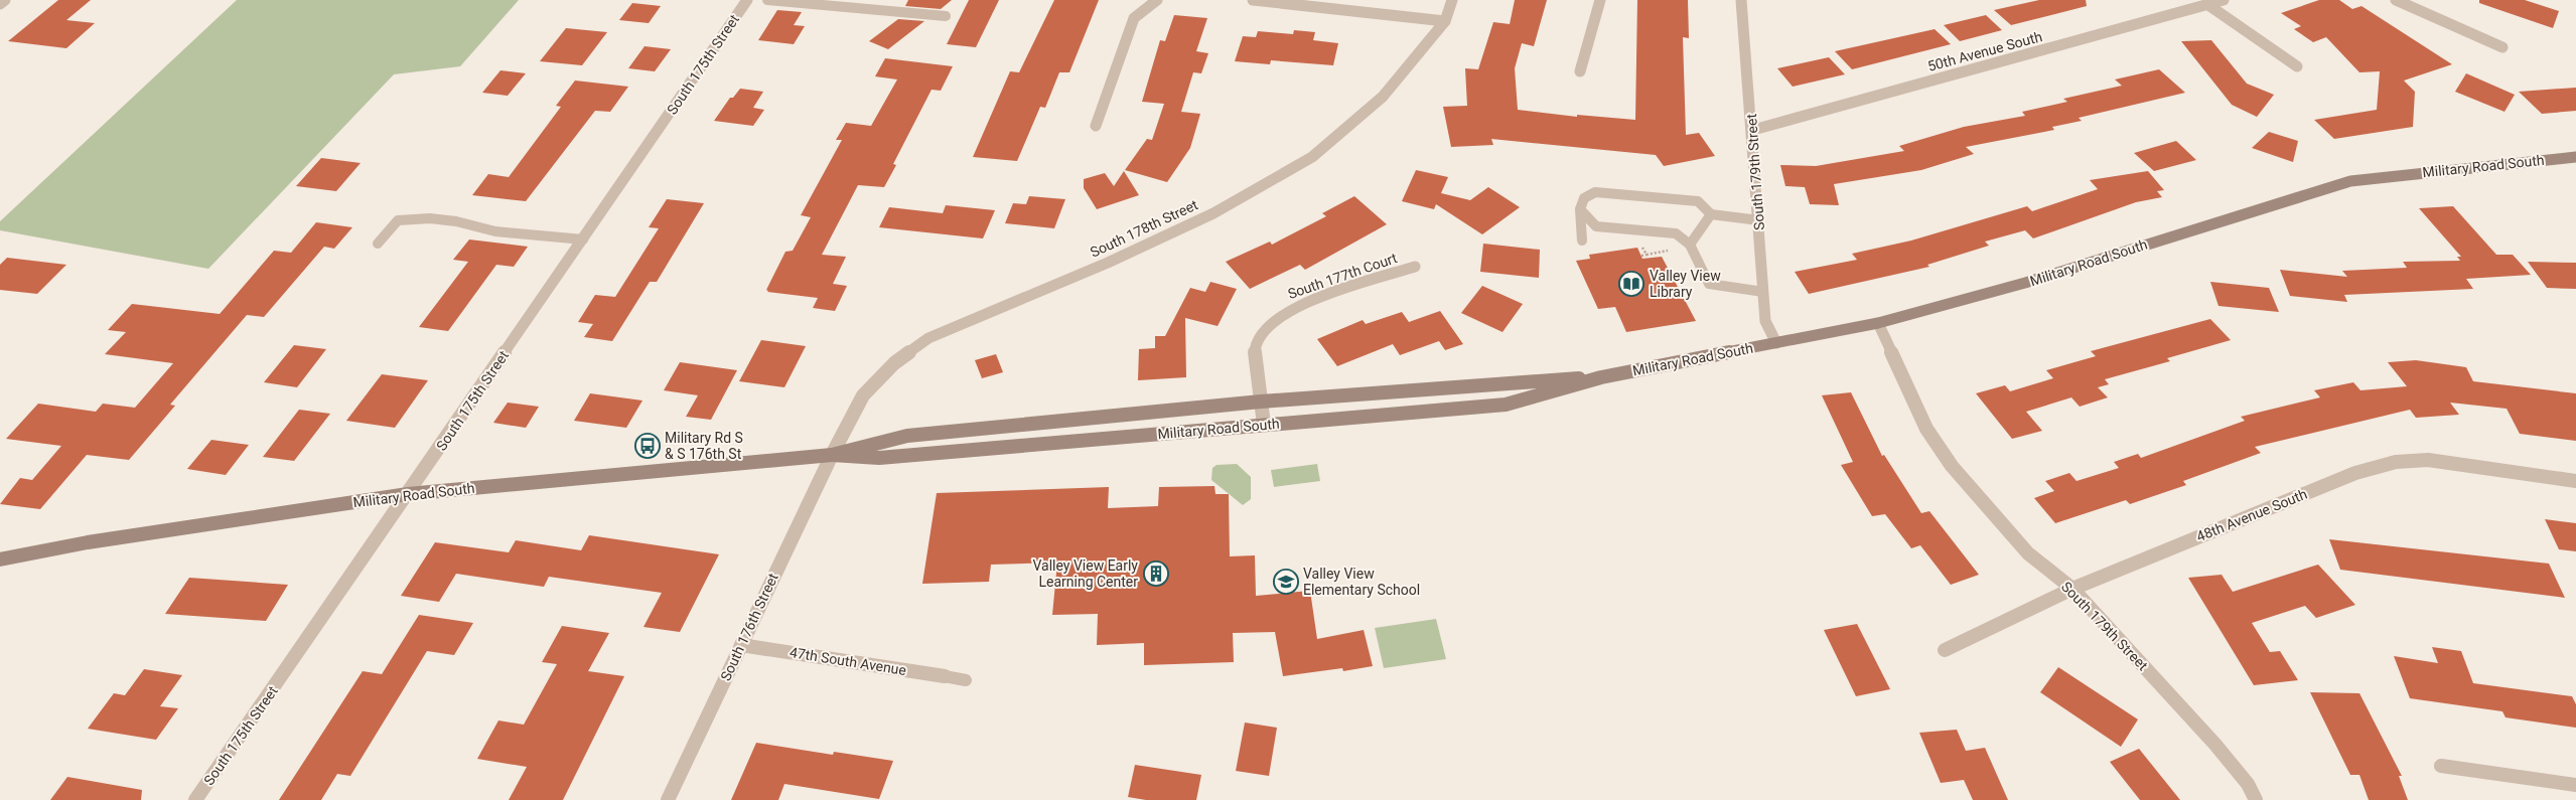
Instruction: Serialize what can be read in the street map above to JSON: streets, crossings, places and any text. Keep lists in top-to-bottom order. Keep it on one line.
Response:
{"streets":{"main road":["Military Road South"],"street":["50th Avenue South","South 175th Street","South 179th Street","South 178th Street","South 177th Court","48th Avenue South","South 176th Street","47th South Avenue"]},"crossings":[["50th Avenue South","South 179th Street"],["South 175th Street","Military Road South"],["Military Road South","South 179th Street"],["Military Road South","South 178th Street"],["Military Road South","South 177th Court"],["Military Road South","South 176th Street"],["South 179th Street","48th Avenue South"],["South 178th Street","South 176th Street"],["South 176th Street","47th South Avenue"]],"places":{"library":["Valley View Library"],"bus stop":["Military Rd S & S 176th St"],"building":["Valley View Early Learning Center"],"school or university":["Valley View Elementary School"]}}
